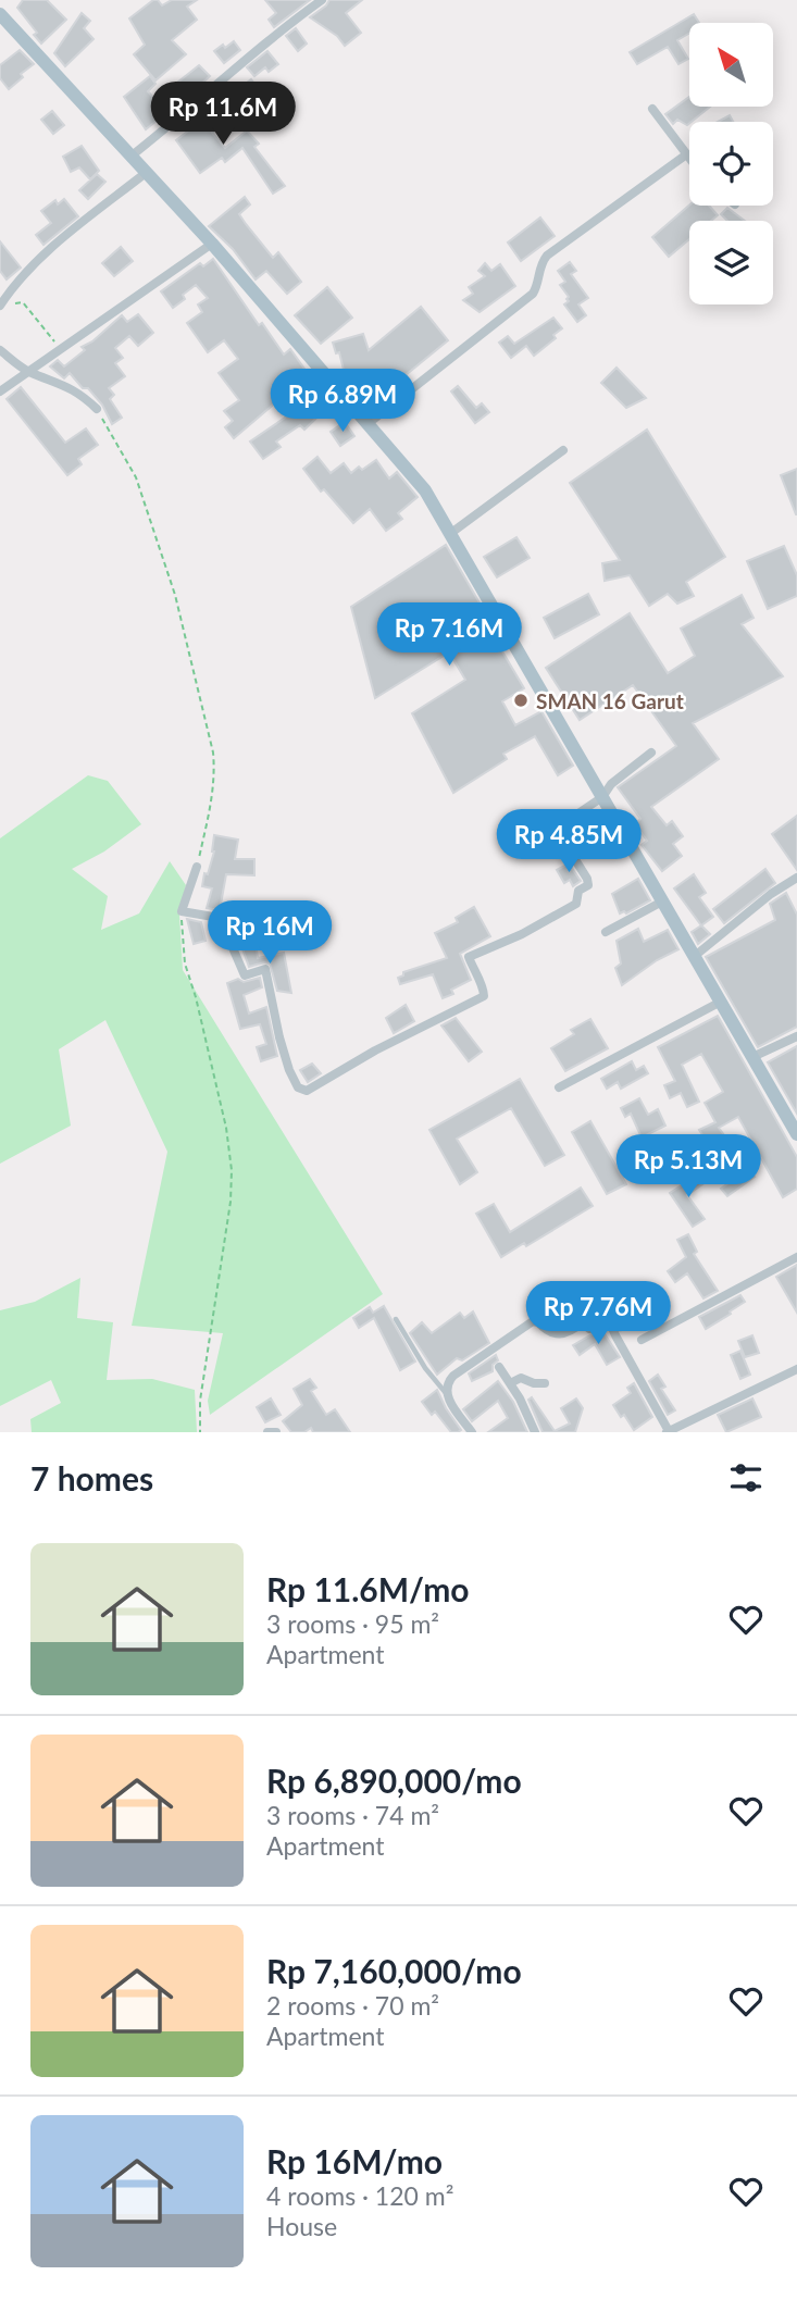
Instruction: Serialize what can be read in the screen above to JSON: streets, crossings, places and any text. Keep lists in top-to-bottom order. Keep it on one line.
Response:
{"places":["SMAN 16 Garut"],"north":"top left","page":{"price":["Rp 11.6M","Rp 6.89M","Rp 7.16M","Rp 4.85M","Rp 16M","Rp 5.13M","Rp 7.76M"],"heading":"7 homes","list":[{"name":"Rp 11.6M/mo","note":"3 rooms · 95 m² · Apartment"},{"name":"Rp 6,890,000/mo","note":"3 rooms · 74 m² · Apartment"},{"name":"Rp 7,160,000/mo","note":"2 rooms · 70 m² · Apartment"},{"name":"Rp 16M/mo","note":"4 rooms · 120 m² · House"}]}}
